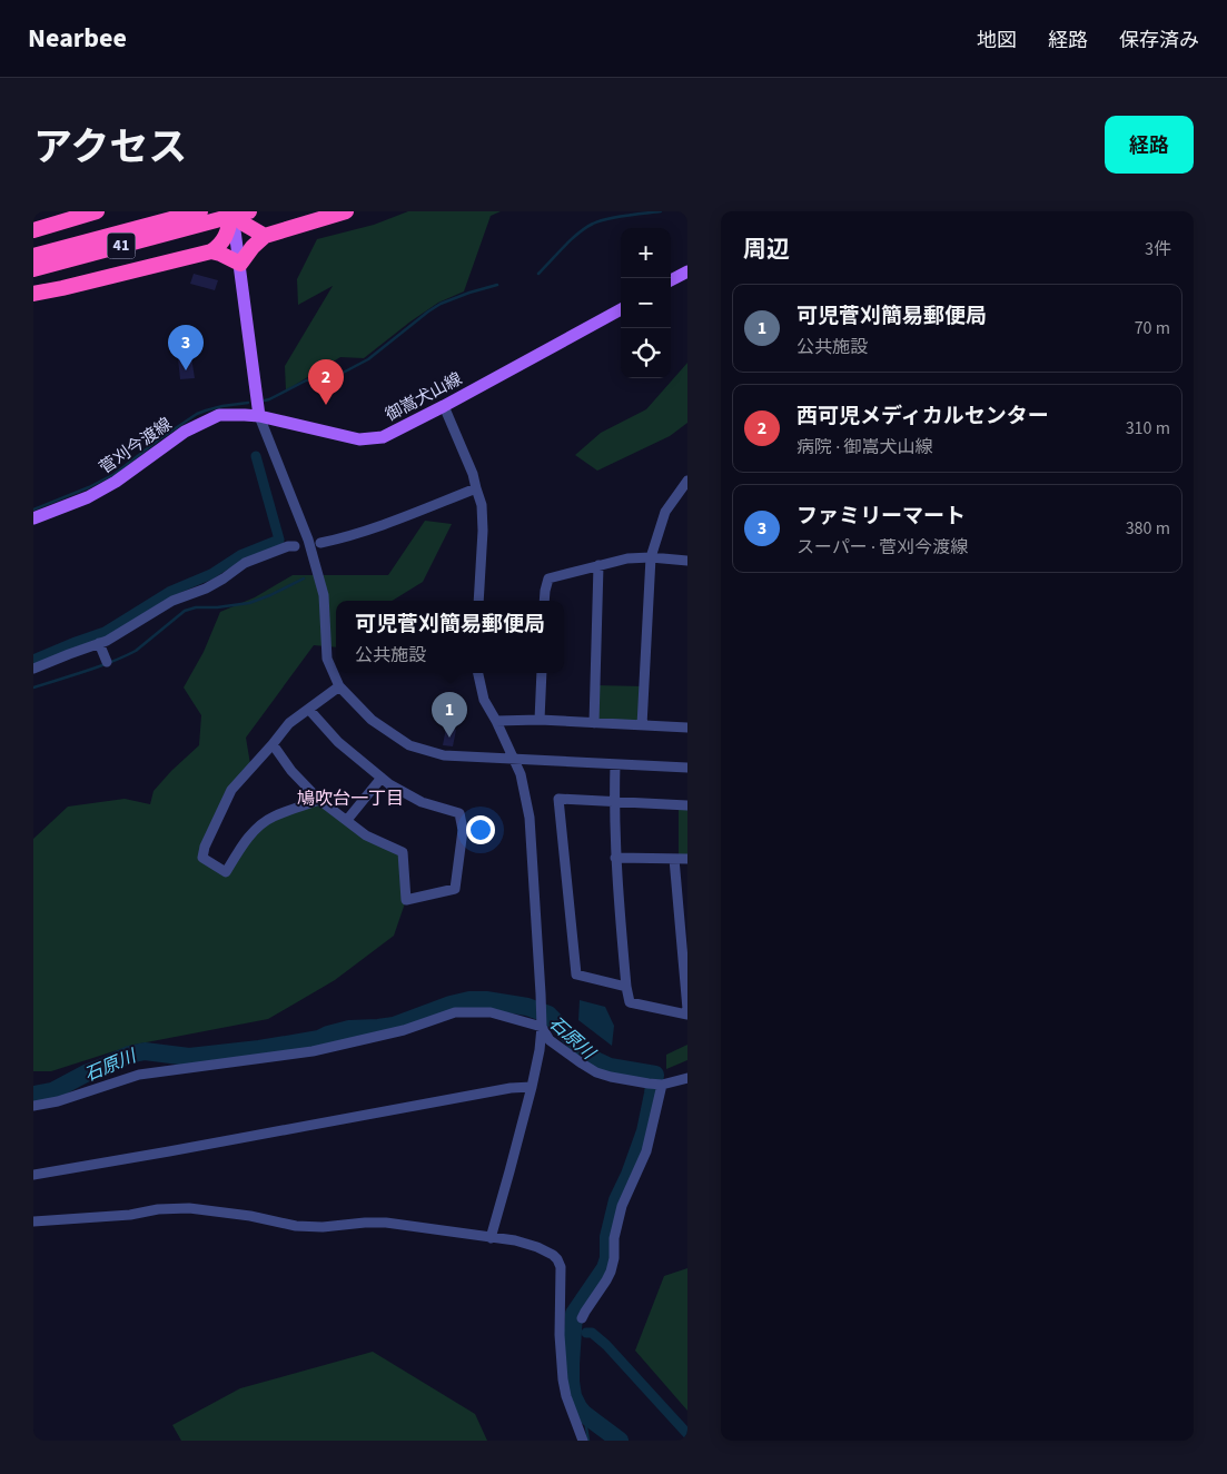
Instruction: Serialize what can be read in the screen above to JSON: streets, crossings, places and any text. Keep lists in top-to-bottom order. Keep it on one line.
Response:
{"streets":{"highway":["41"],"main road":["御嵩犬山線","菅刈今渡線"]},"crossings":[["御嵩犬山線","菅刈今渡線"]],"districts":["鳩吹台一丁目"],"water":["石原川"],"page":{"header":"Nearbee","nav":["地図","経路","保存済み"],"title":"アクセス","buttons":"経路","heading":["周辺","3件"],"map_buttons":["+","−"],"list":[{"mark":"1","name":"可児菅刈簡易郵便局","note":"公共施設","value":"70 m"},{"mark":"2","name":"西可児メディカルセンター","note":"病院 · 御嵩犬山線","value":"310 m"},{"mark":"3","name":"ファミリーマート","note":"スーパー · 菅刈今渡線","value":"380 m"}],"pins":["3","2","1"],"popup":["可児菅刈簡易郵便局","公共施設"]}}
